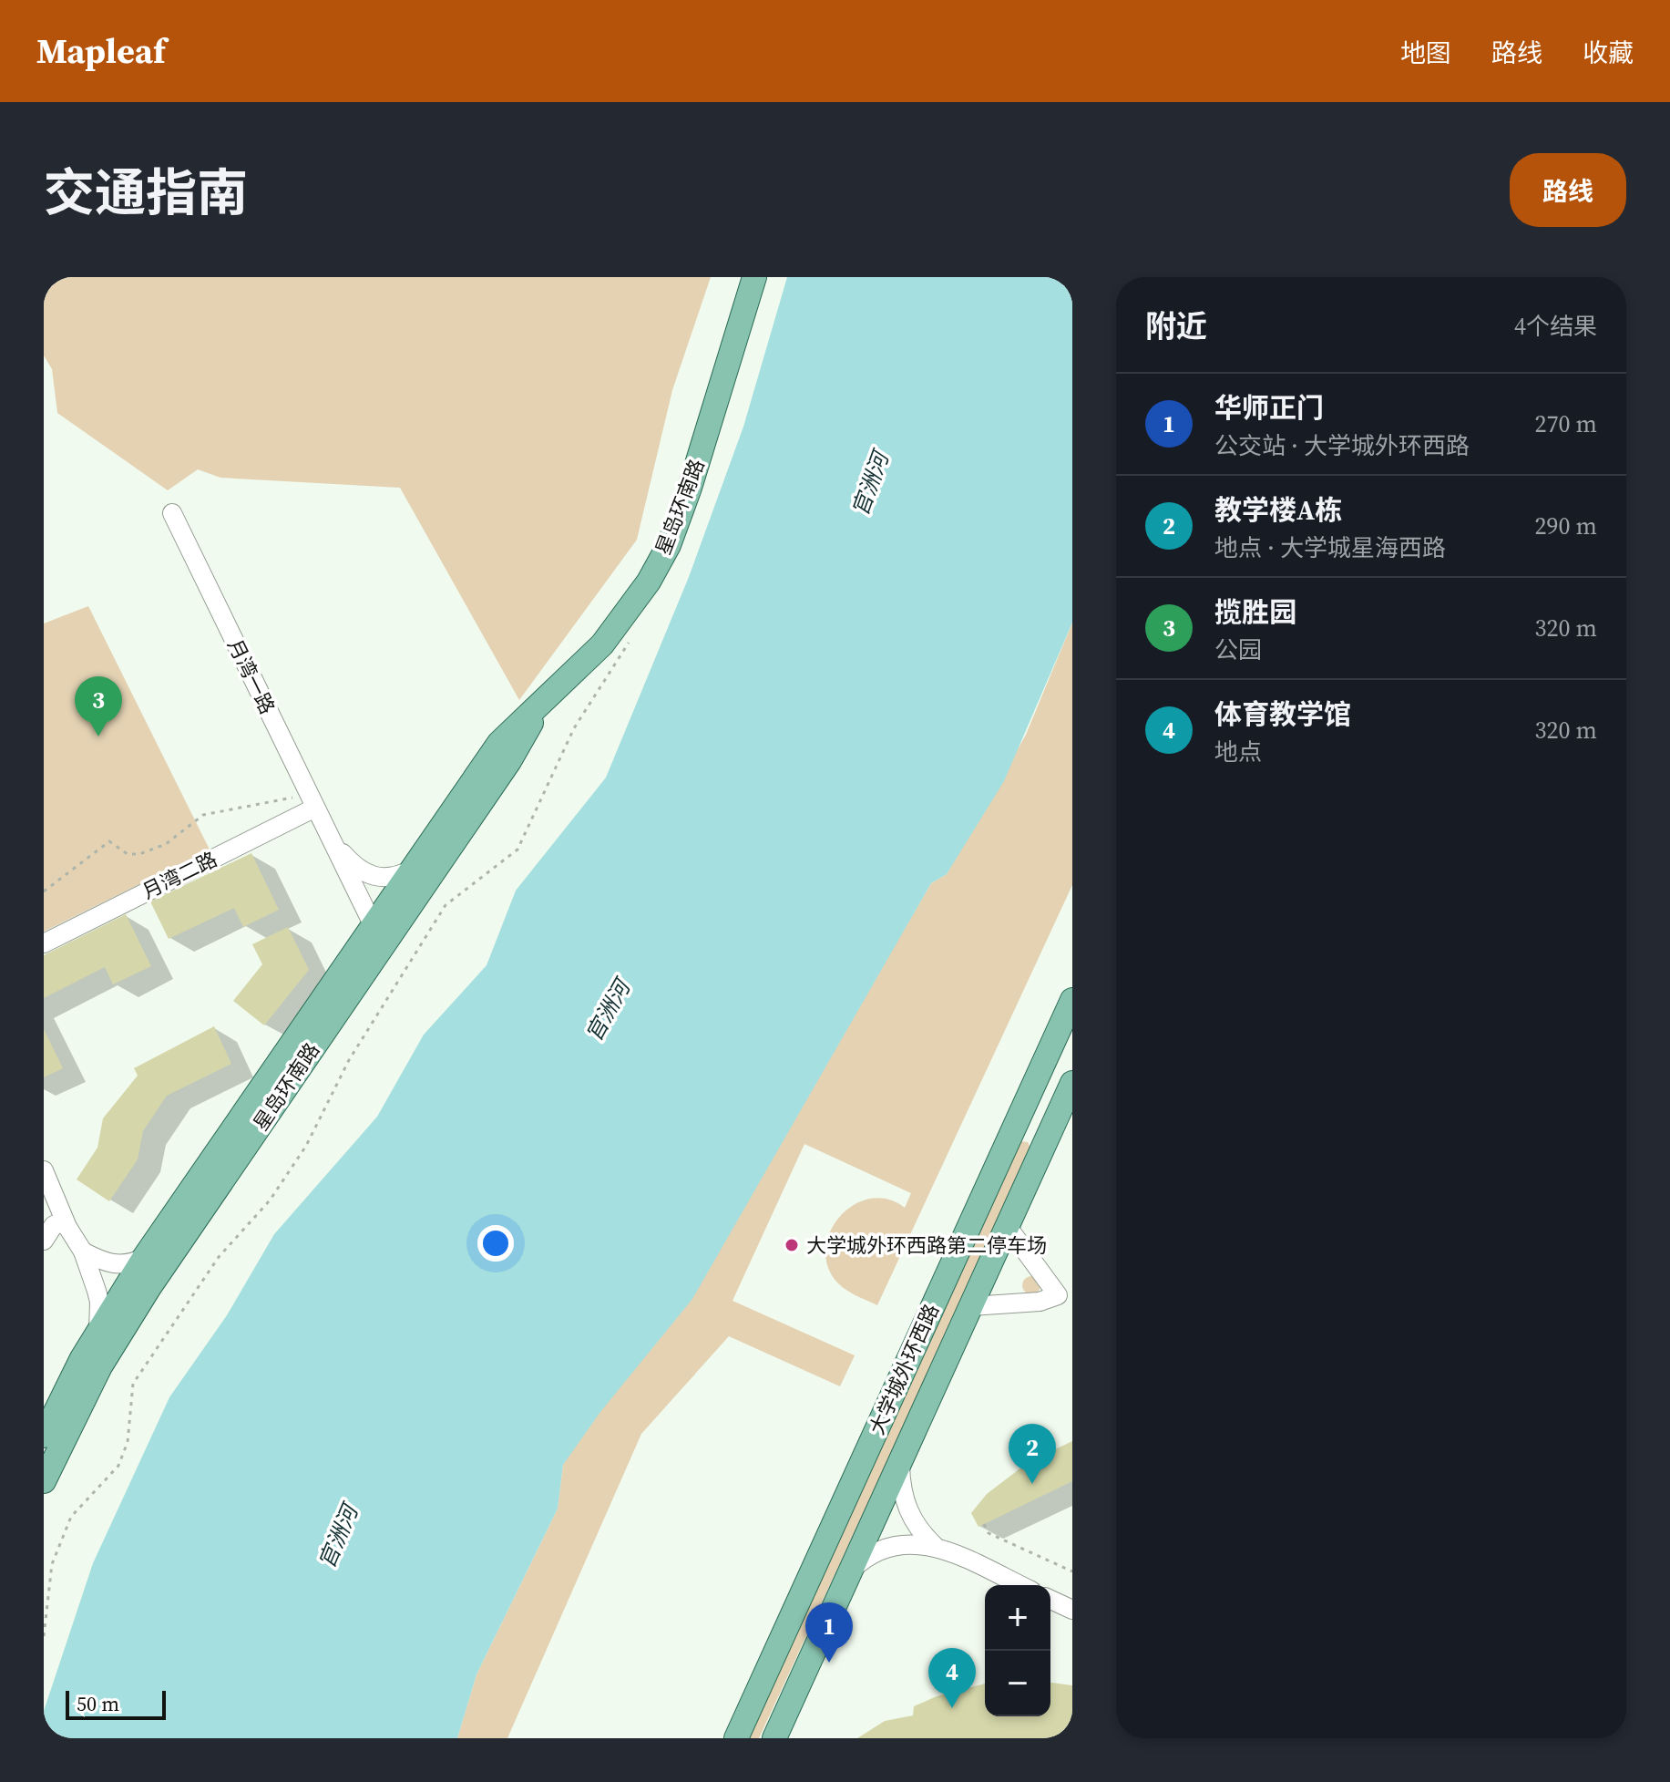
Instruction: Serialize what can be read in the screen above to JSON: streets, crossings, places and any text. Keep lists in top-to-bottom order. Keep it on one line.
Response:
{"streets":{"main road":["星岛环南路","大学城外环西路"],"street":["月湾一路","月湾二路"]},"crossings":[["星岛环南路","月湾一路"],["月湾一路","月湾二路"]],"water":["官洲河"],"places":["大学城外环西路第二停车场"],"scale_bar":"50 m","page":{"header":"Mapleaf","nav":["地图","路线","收藏"],"title":"交通指南","buttons":"路线","heading":["附近","4个结果"],"list":[{"mark":"1","name":"华师正门","note":"公交站 · 大学城外环西路","value":"270 m"},{"mark":"2","name":"教学楼A栋","note":"地点 · 大学城星海西路","value":"290 m"},{"mark":"3","name":"揽胜园","note":"公园","value":"320 m"},{"mark":"4","name":"体育教学馆","note":"地点","value":"320 m"}],"pins":["3","2","1","4"],"map_buttons":["+","−"],"scale":"50 m"}}
